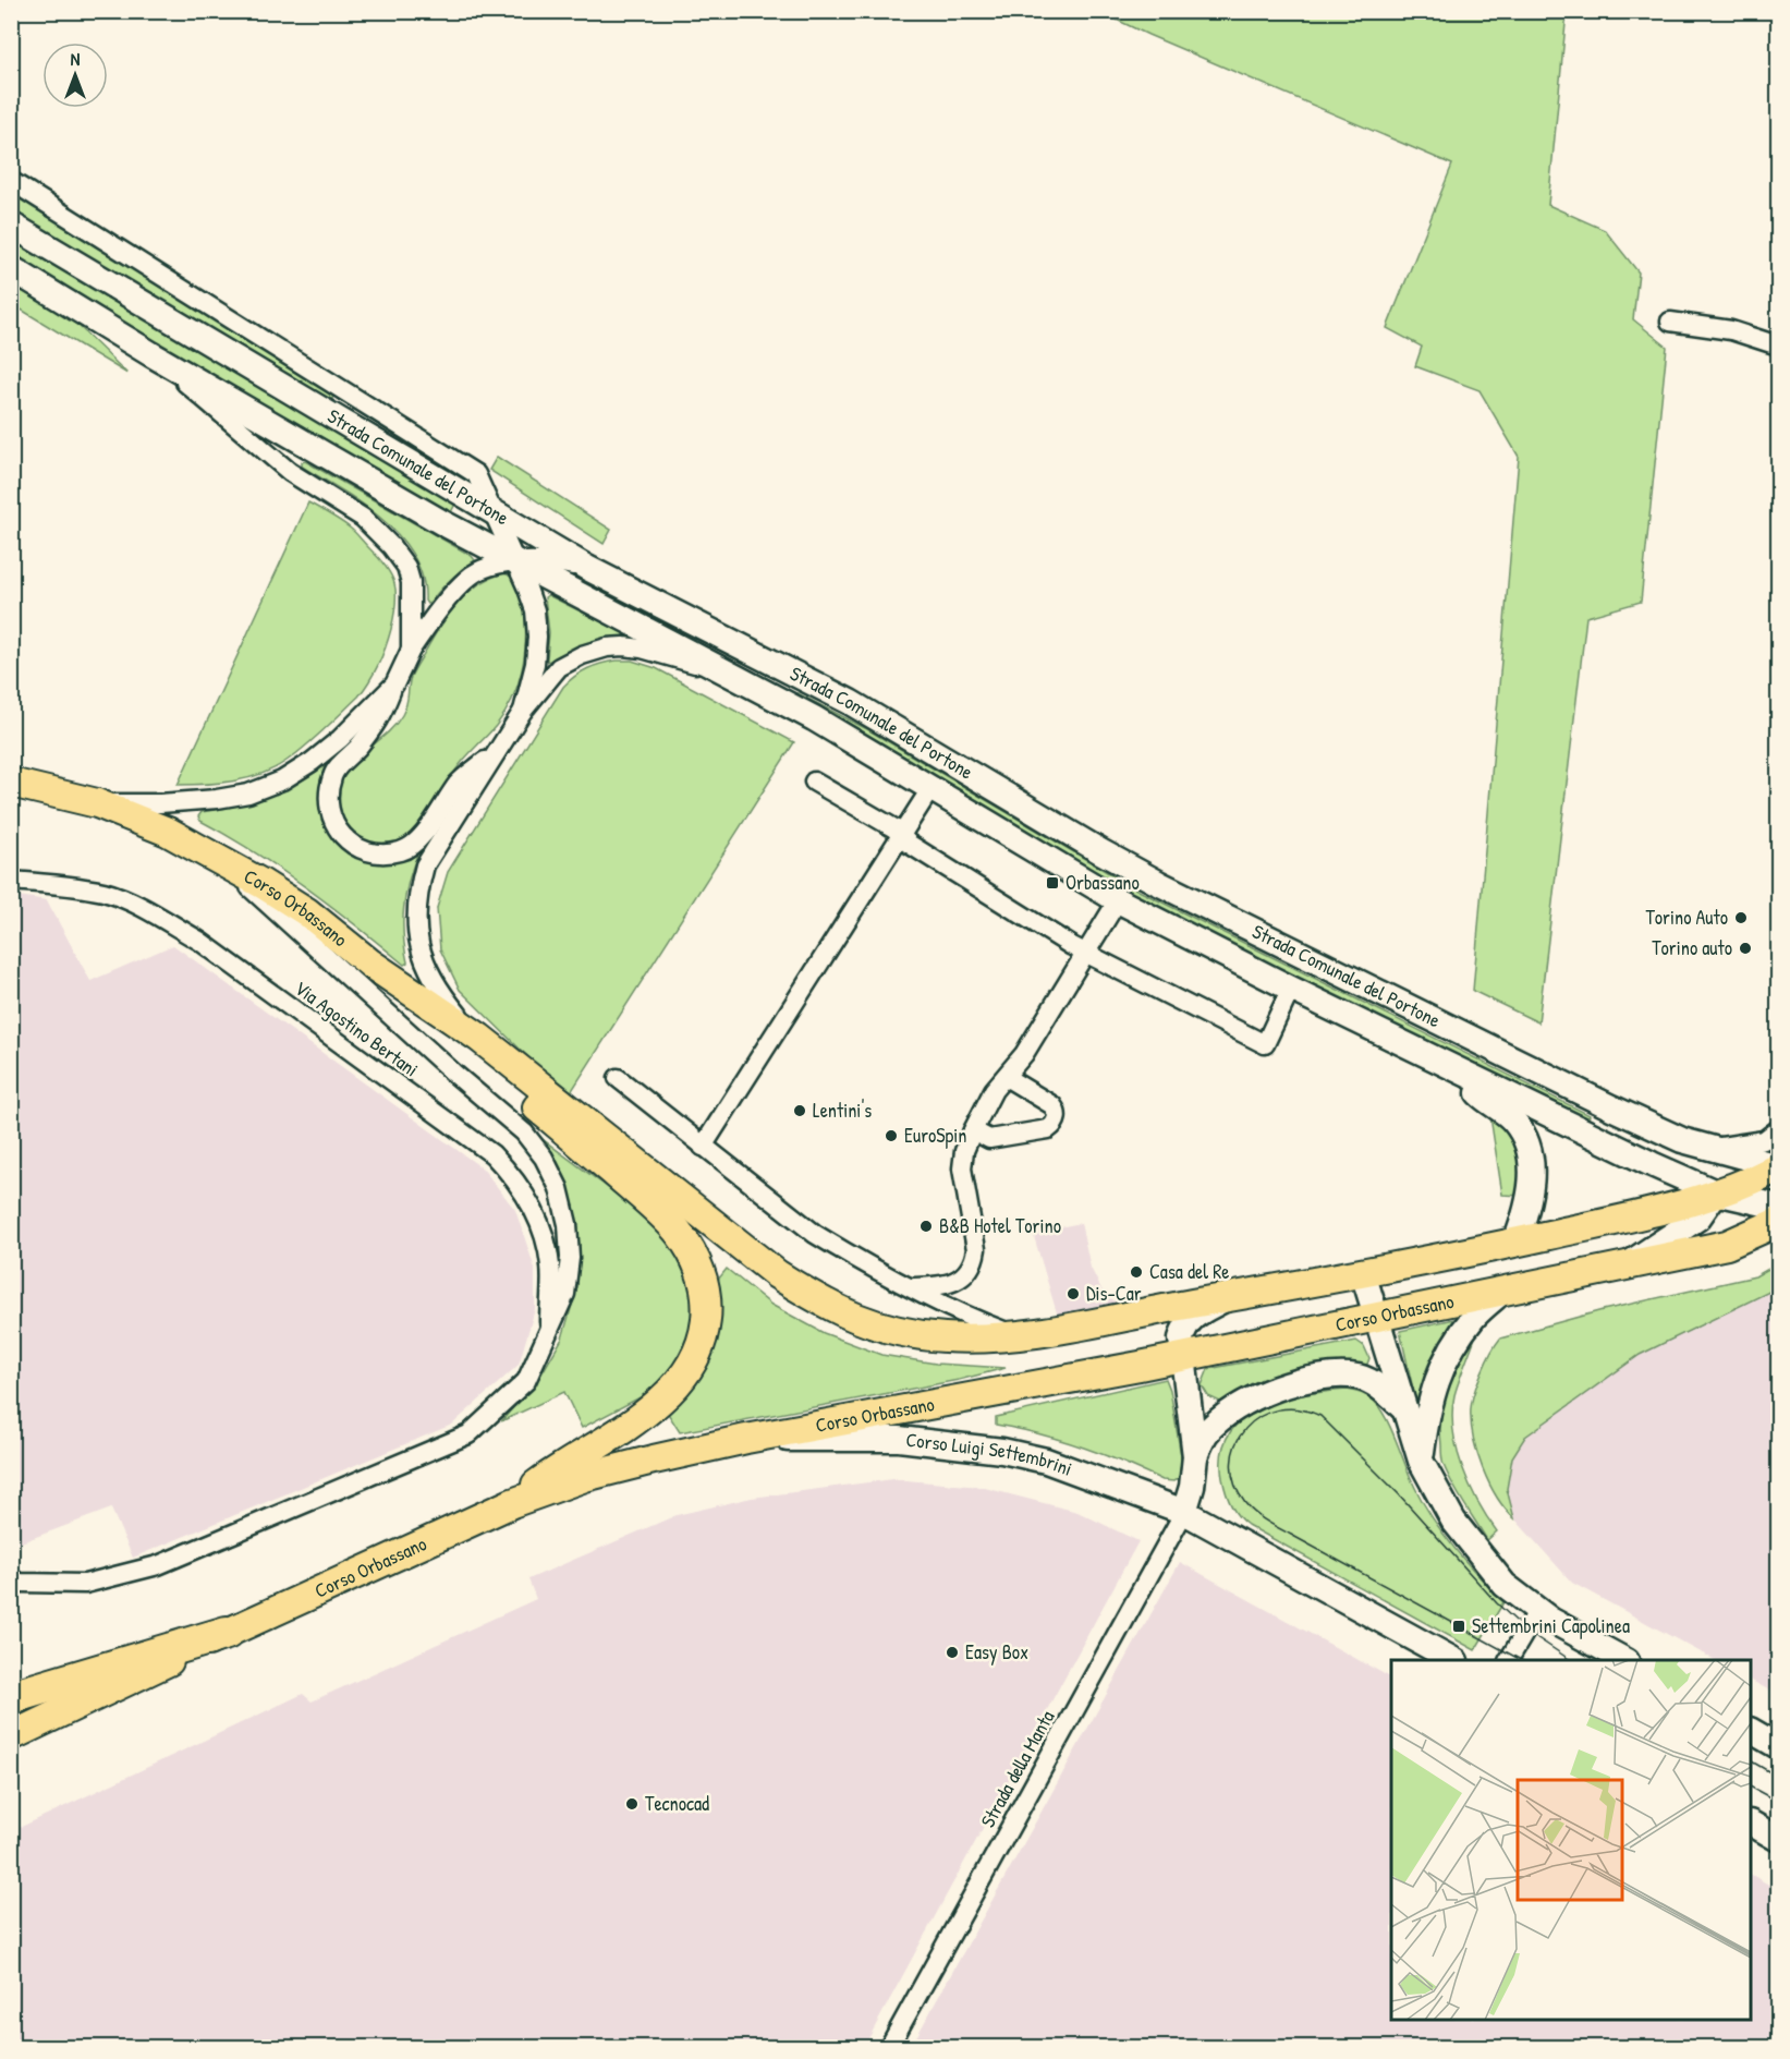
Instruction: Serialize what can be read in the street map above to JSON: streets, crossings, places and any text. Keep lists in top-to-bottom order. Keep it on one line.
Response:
{"streets":{"main road":["Corso Orbassano"],"street":["Strada Comunale del Portone","Via Agostino Bertani","Corso Luigi Settembrini","Strada della Manta"]},"crossings":[["Strada Comunale del Portone","Corso Orbassano"],["Corso Orbassano","Via Agostino Bertani"],["Corso Orbassano","Corso Luigi Settembrini"],["Corso Luigi Settembrini","Strada della Manta"]],"places":{"transit":["Orbassano","Settembrini Capolinea"],"other":["Torino Auto","Torino auto","Lentini's","EuroSpin","B&B Hotel Torino","Casa del Re","Dis-Car","Easy Box","Tecnocad"]},"north":"top"}
